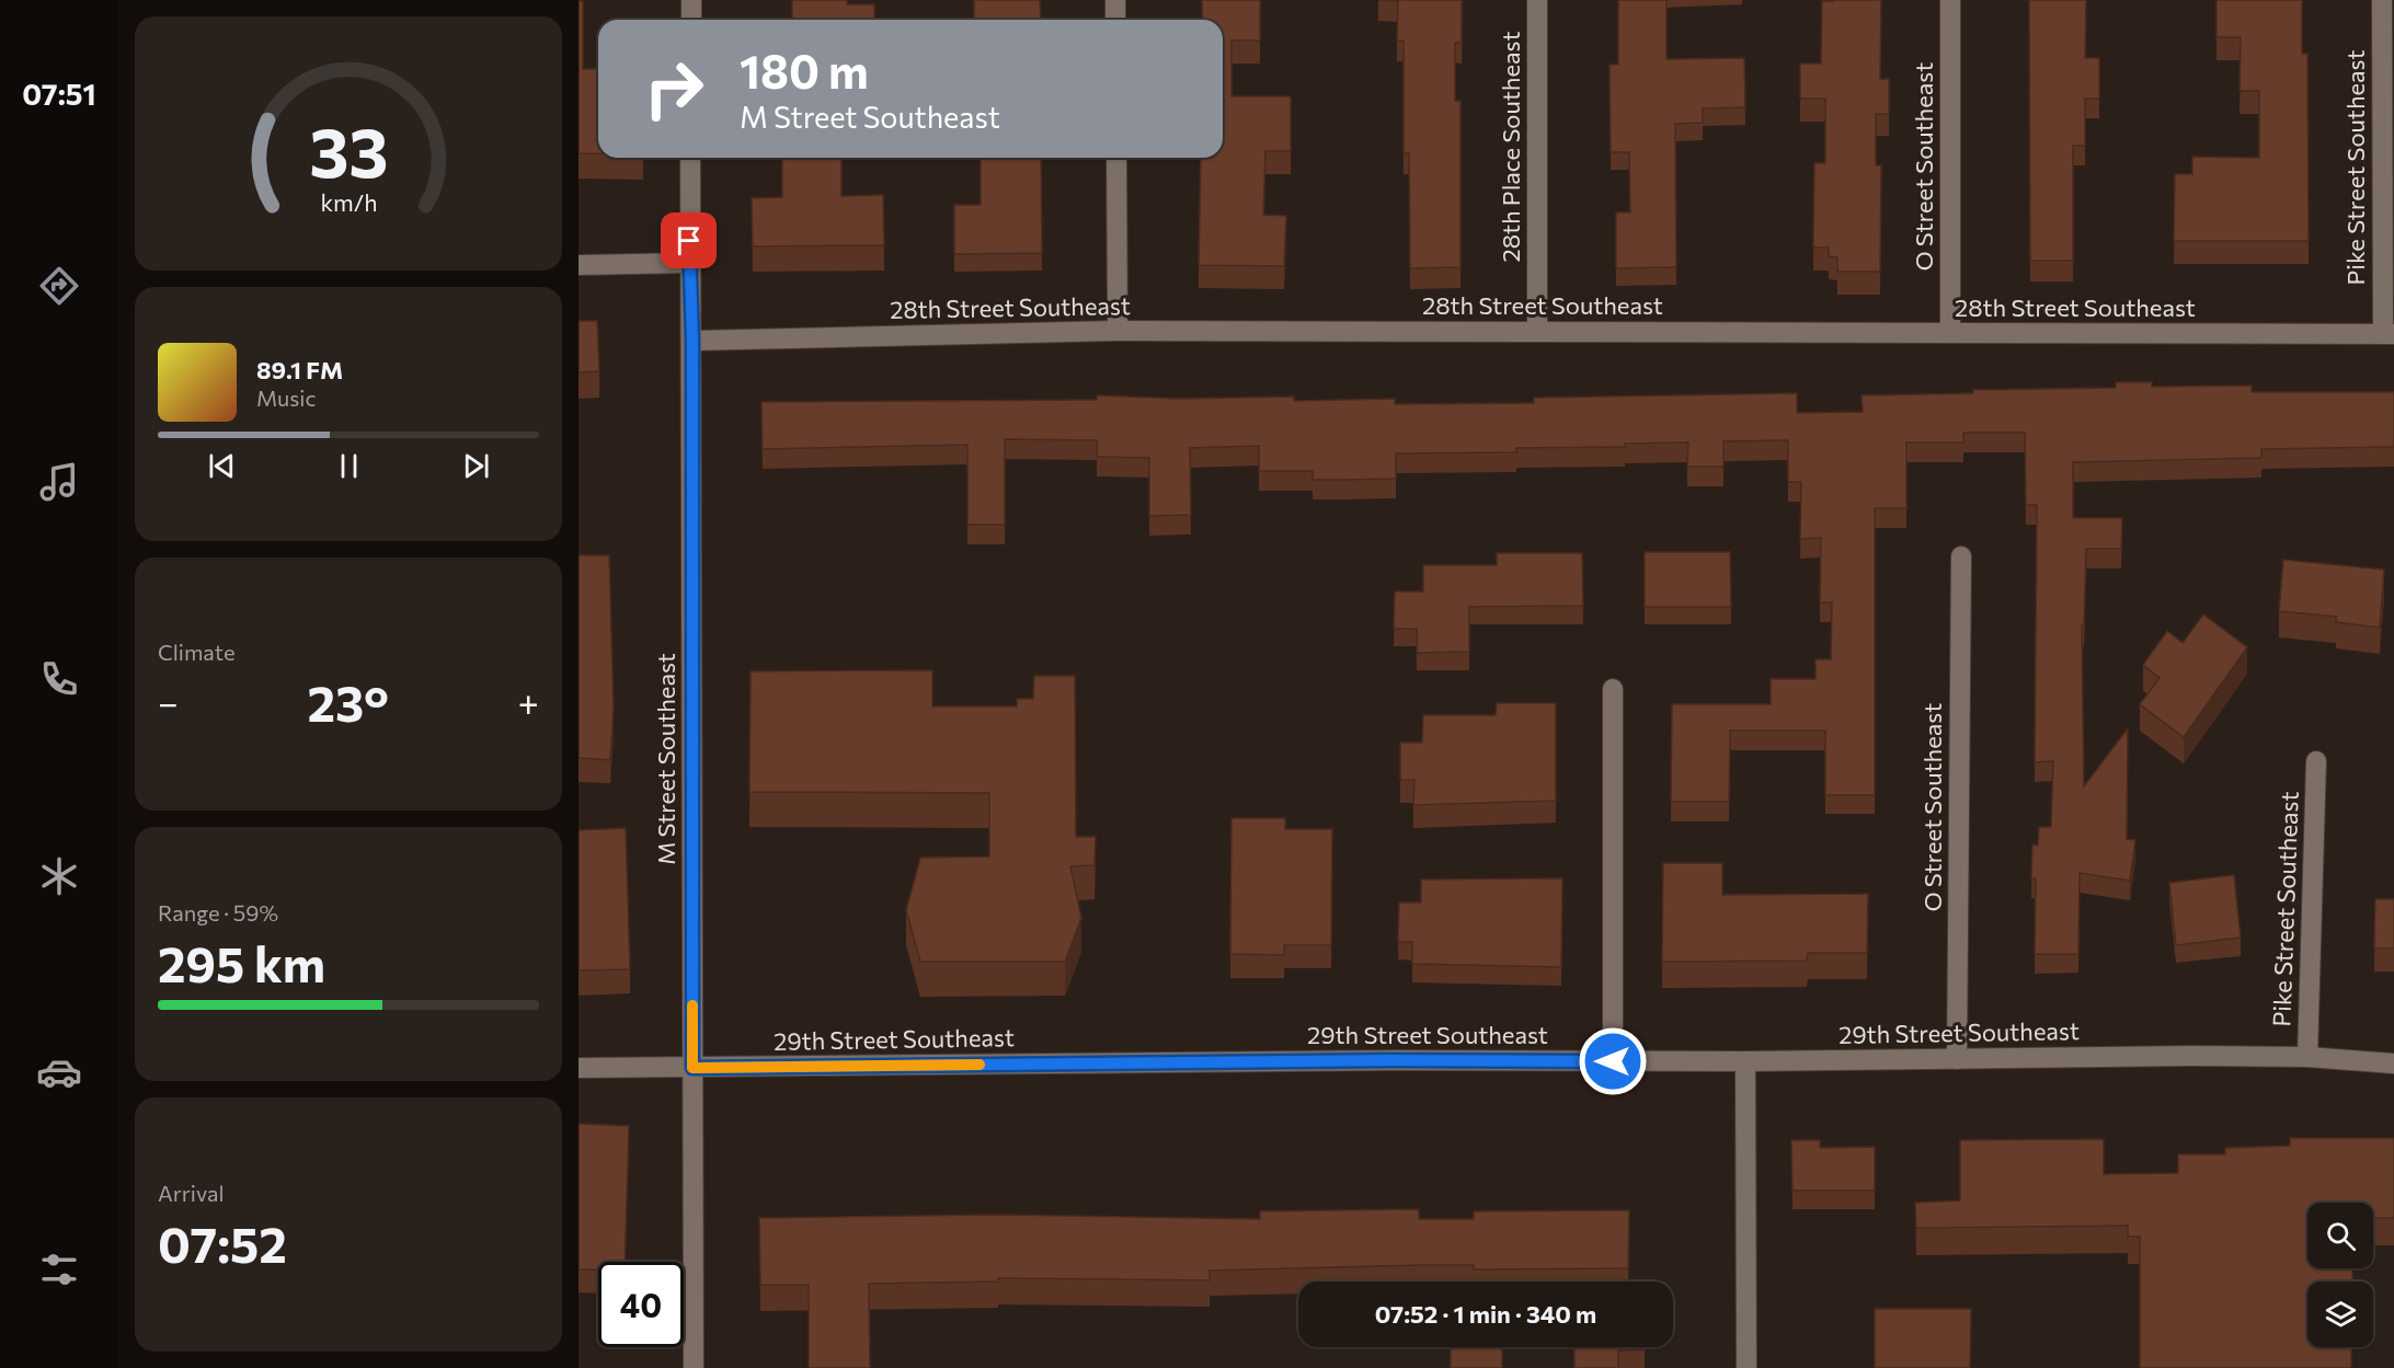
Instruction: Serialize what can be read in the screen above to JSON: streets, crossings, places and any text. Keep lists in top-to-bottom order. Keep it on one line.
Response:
{"streets":{"street":["28th Place Southeast","O Street Southeast","Pike Street Southeast","28th Street Southeast","M Street Southeast","29th Street Southeast"]},"crossings":[["28th Place Southeast","28th Street Southeast"],["O Street Southeast","28th Street Southeast"],["O Street Southeast","29th Street Southeast"],["Pike Street Southeast","28th Street Southeast"],["Pike Street Southeast","29th Street Southeast"],["28th Street Southeast","M Street Southeast"],["M Street Southeast","29th Street Southeast"]],"page":{"tabs":"07:51","turn":["180 m","M Street Southeast"],"song":["89.1 FM","Music"],"tile":["Climate",["Range · 59%","295 km"],["Arrival","07:52"]],"heat":["−","23°","+"],"limit":"40","trip":"07:52 · 1 min · 340 m","gauge":["33","km/h"]}}
